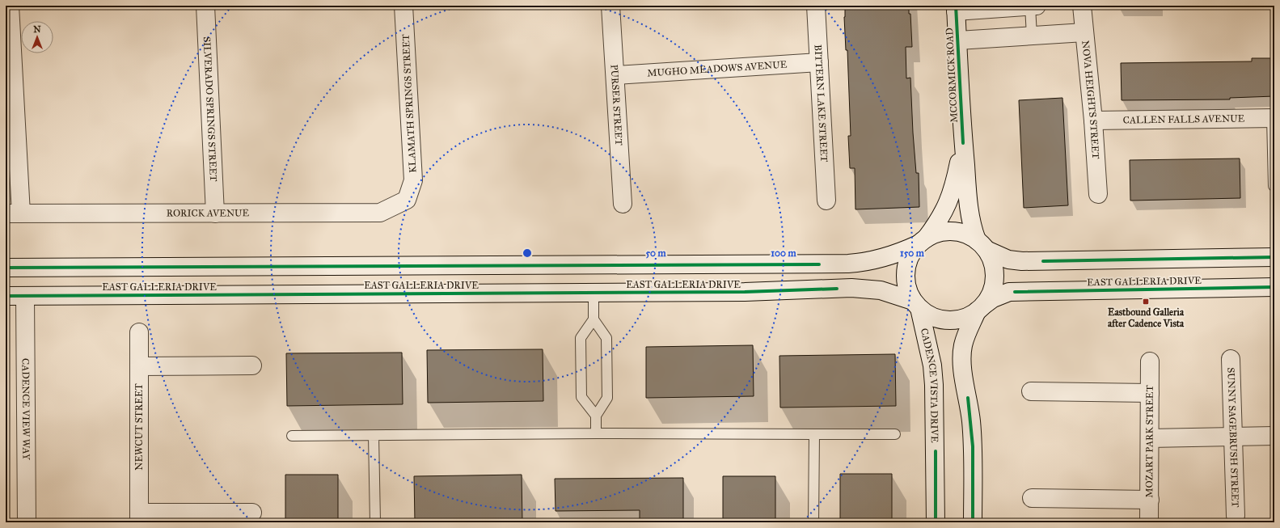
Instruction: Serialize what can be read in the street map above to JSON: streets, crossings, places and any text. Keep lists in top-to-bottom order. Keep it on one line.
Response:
{"streets":{"street":["MUGHO MEADOWS AVENUE","MCCORMICK ROAD","NOVA HEIGHTS STREET","KLAMATH SPRINGS STREET","BITTERN LAKE STREET","PURSER STREET","SILVERADO SPRINGS STREET","CALLEN FALLS AVENUE","RORICK AVENUE","EAST GALLERIA DRIVE","CADENCE VISTA DRIVE","CADENCE VIEW WAY","NEWCUT STREET","SUNNY SAGEBRUSH STREET","MOZART PARK STREET"]},"crossings":[["MUGHO MEADOWS AVENUE","BITTERN LAKE STREET"],["MUGHO MEADOWS AVENUE","PURSER STREET"],["MCCORMICK ROAD","EAST GALLERIA DRIVE"],["MCCORMICK ROAD","CADENCE VISTA DRIVE"],["NOVA HEIGHTS STREET","CALLEN FALLS AVENUE"],["KLAMATH SPRINGS STREET","RORICK AVENUE"],["SILVERADO SPRINGS STREET","RORICK AVENUE"],["EAST GALLERIA DRIVE","CADENCE VISTA DRIVE"],["EAST GALLERIA DRIVE","CADENCE VIEW WAY"]],"places":{"transit":["Eastbound Galleria after Cadence Vista"]},"north":"top","rings":["50 m","100 m","150 m"]}
